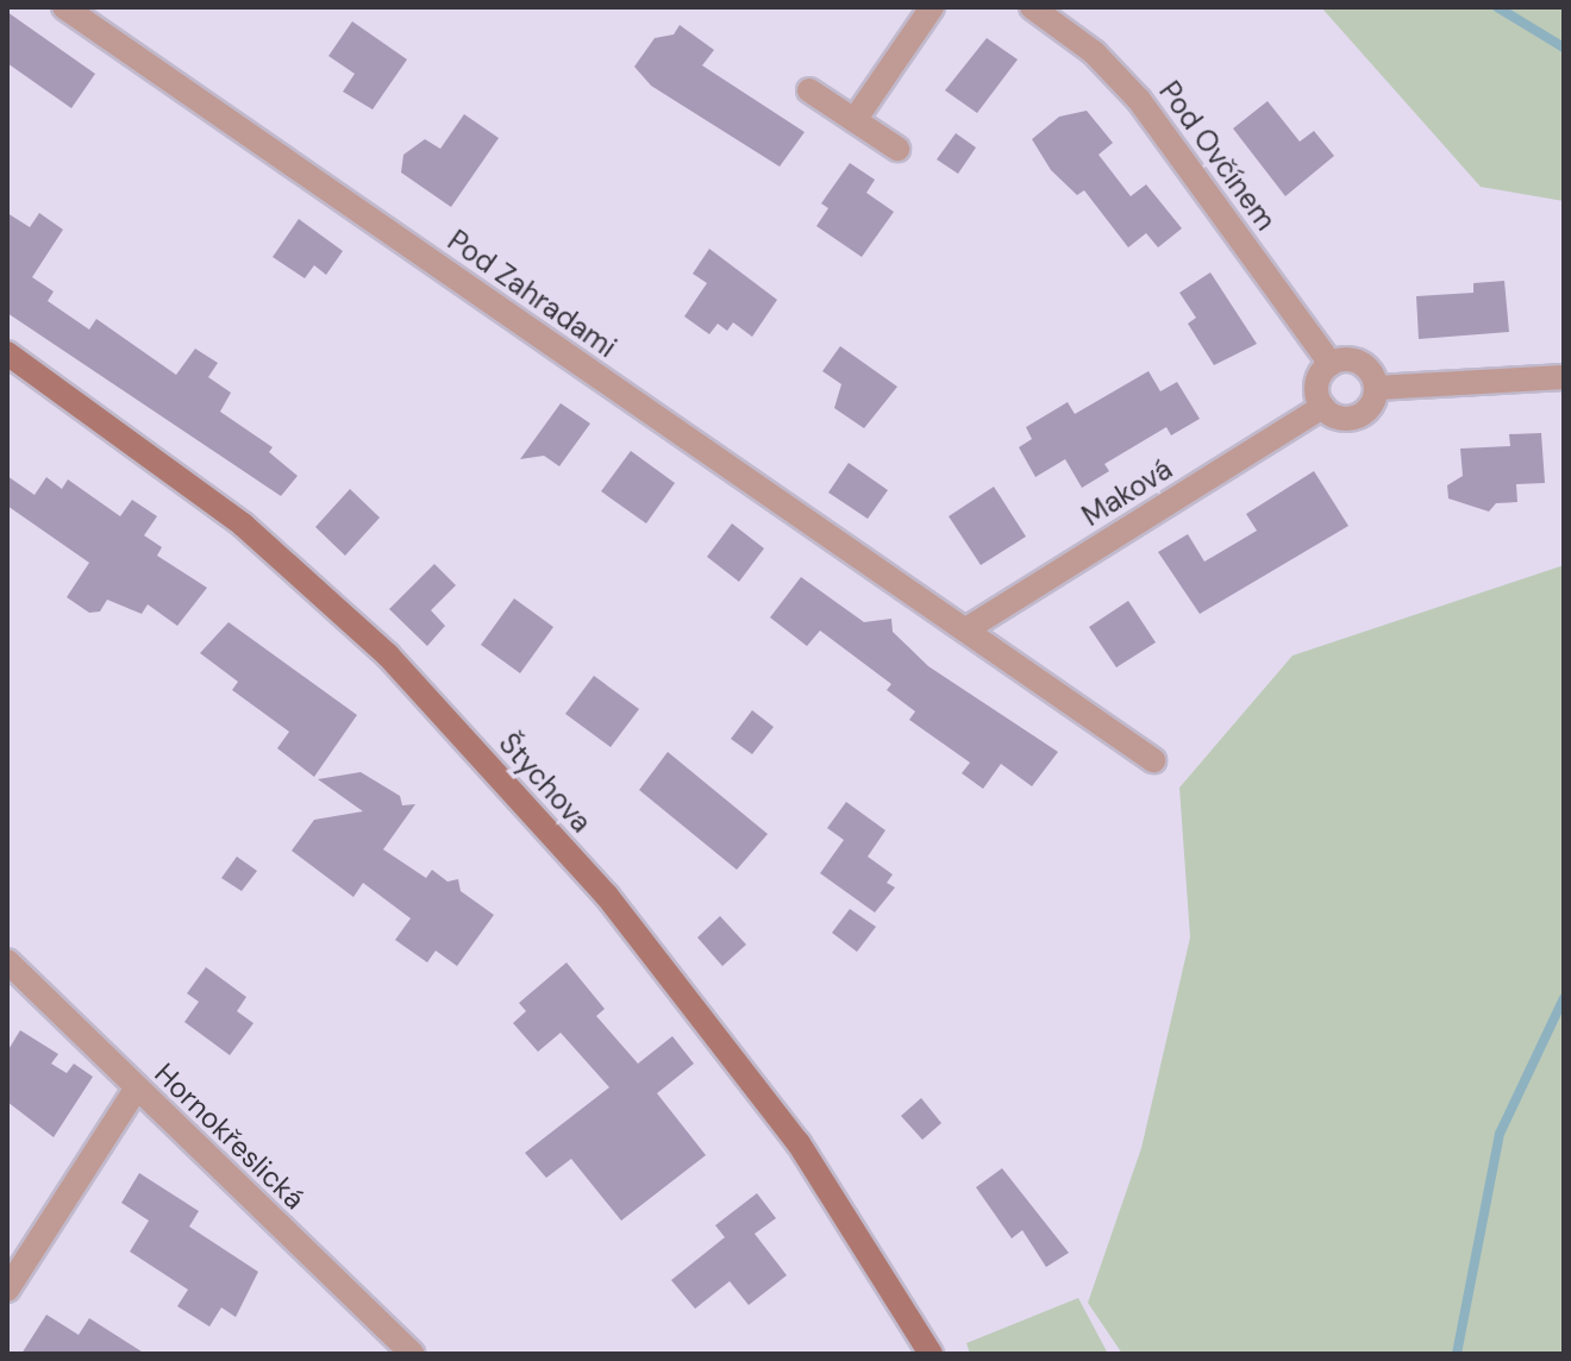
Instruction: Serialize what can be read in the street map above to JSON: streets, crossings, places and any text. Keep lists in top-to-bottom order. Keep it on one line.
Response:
{"streets":{"street":["Pod Ovčínem","Pod Zahradami","Maková","Štychova","Hornokřeslická"]},"crossings":[["Pod Ovčínem","Maková"],["Pod Zahradami","Maková"]]}
